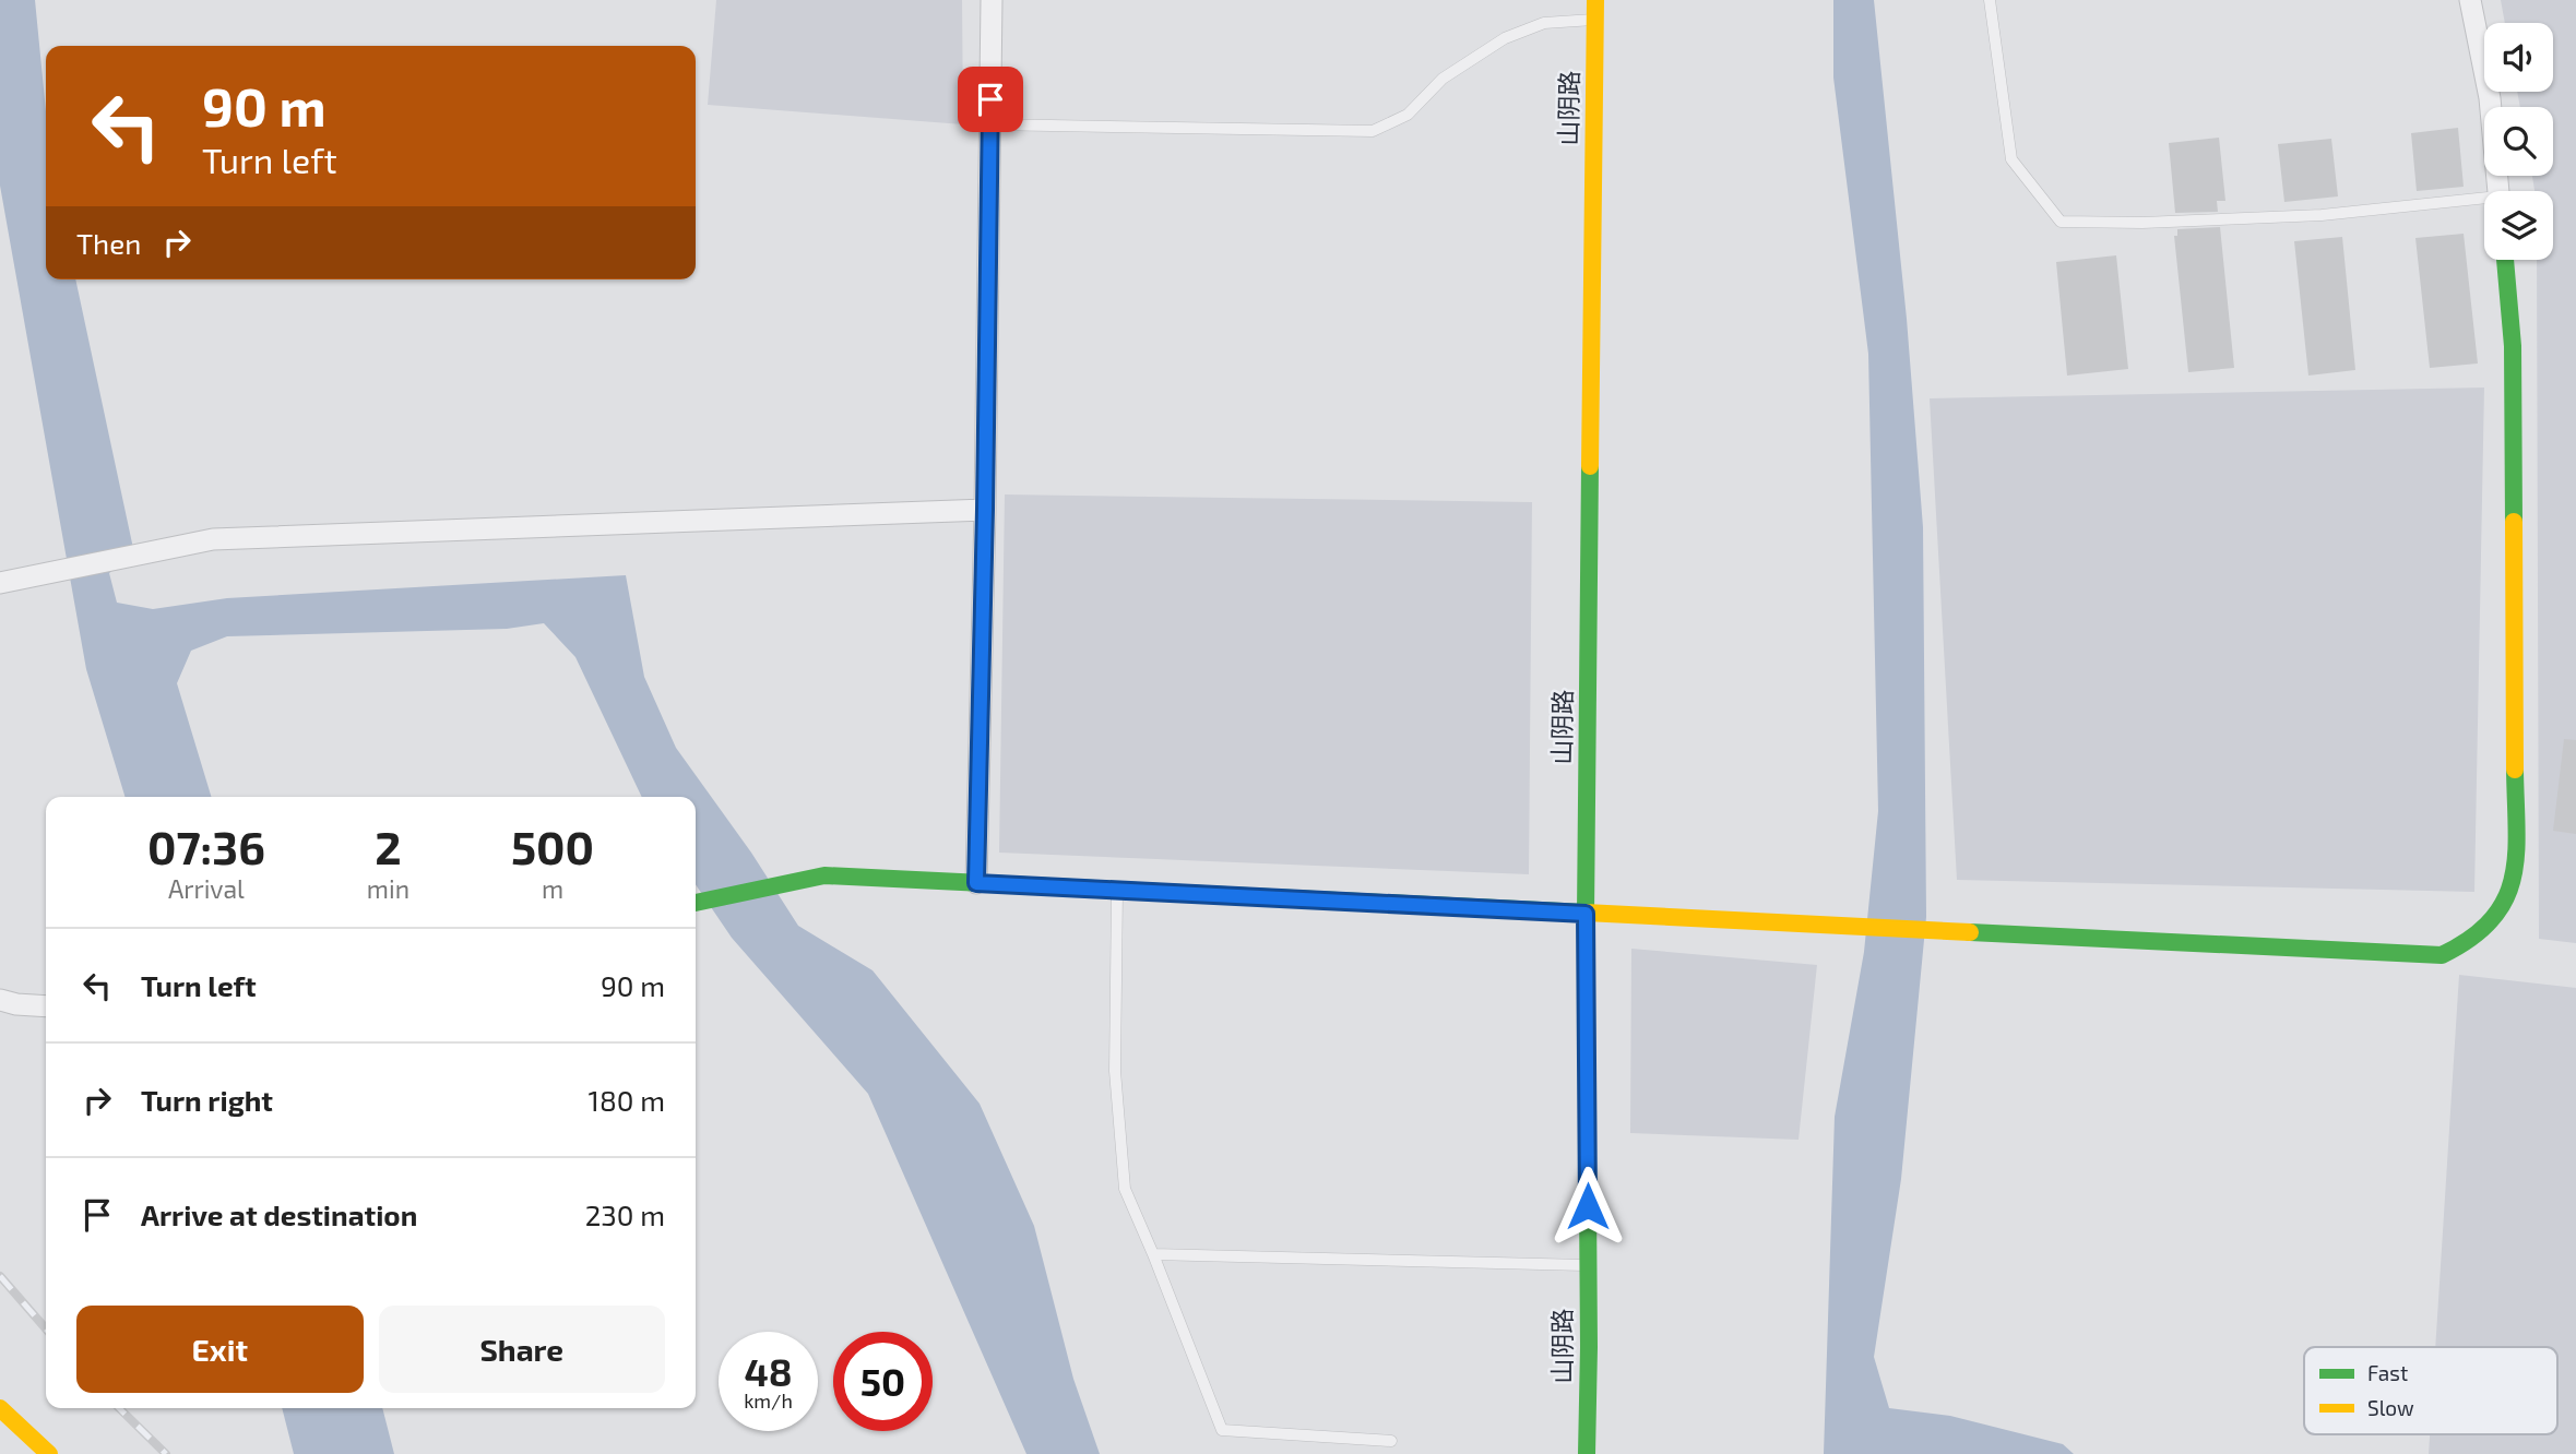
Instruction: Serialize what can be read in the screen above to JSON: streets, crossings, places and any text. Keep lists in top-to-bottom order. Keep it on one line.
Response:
{"streets":{"street":["山阴路"]},"legend":["Fast","Slow"],"page":{"turn":["90 m","Turn left"],"then":"Then","eta":["07:36","Arrival","2","min","500","m"],"list":[{"name":"Turn left","value":"90 m"},{"name":"Turn right","value":"180 m"},{"name":"Arrive at destination","value":"230 m"}],"buttons":["Exit","Share"],"speed":"48 km/h","limit":"50"}}
